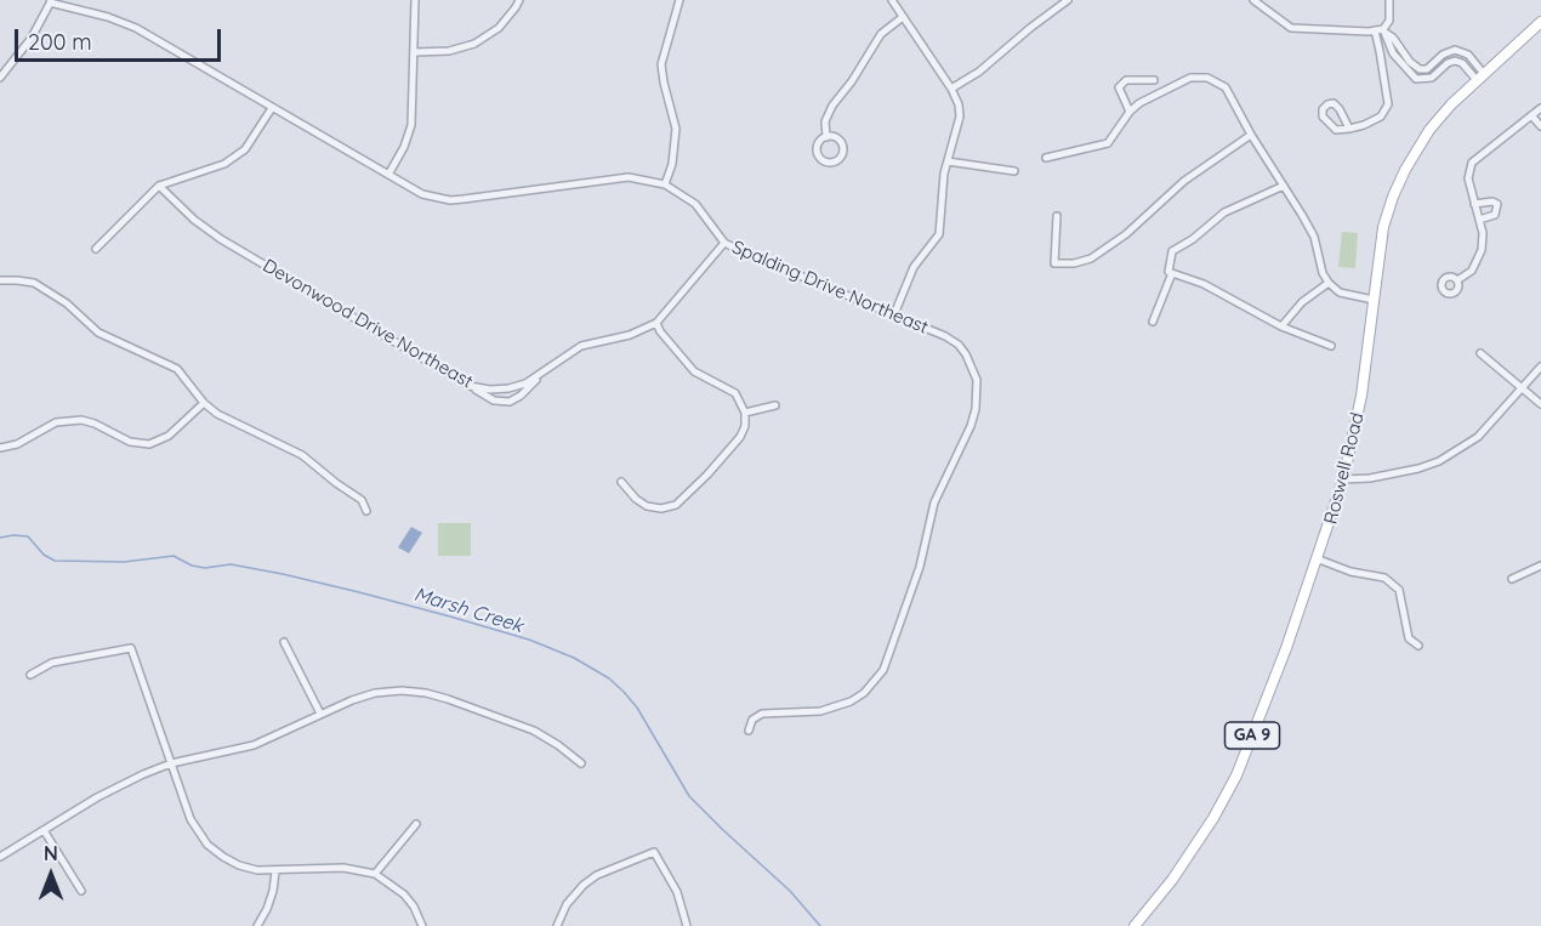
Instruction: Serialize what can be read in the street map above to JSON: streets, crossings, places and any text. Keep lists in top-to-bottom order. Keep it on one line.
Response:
{"streets":{"main road":["Roswell Road","GA 9"],"street":["Spalding Drive Northeast","Devonwood Drive Northeast"]},"crossings":[["Spalding Drive Northeast","Devonwood Drive Northeast"]],"water":["Marsh Creek"],"scale_bar":"200 m","north":"top"}
